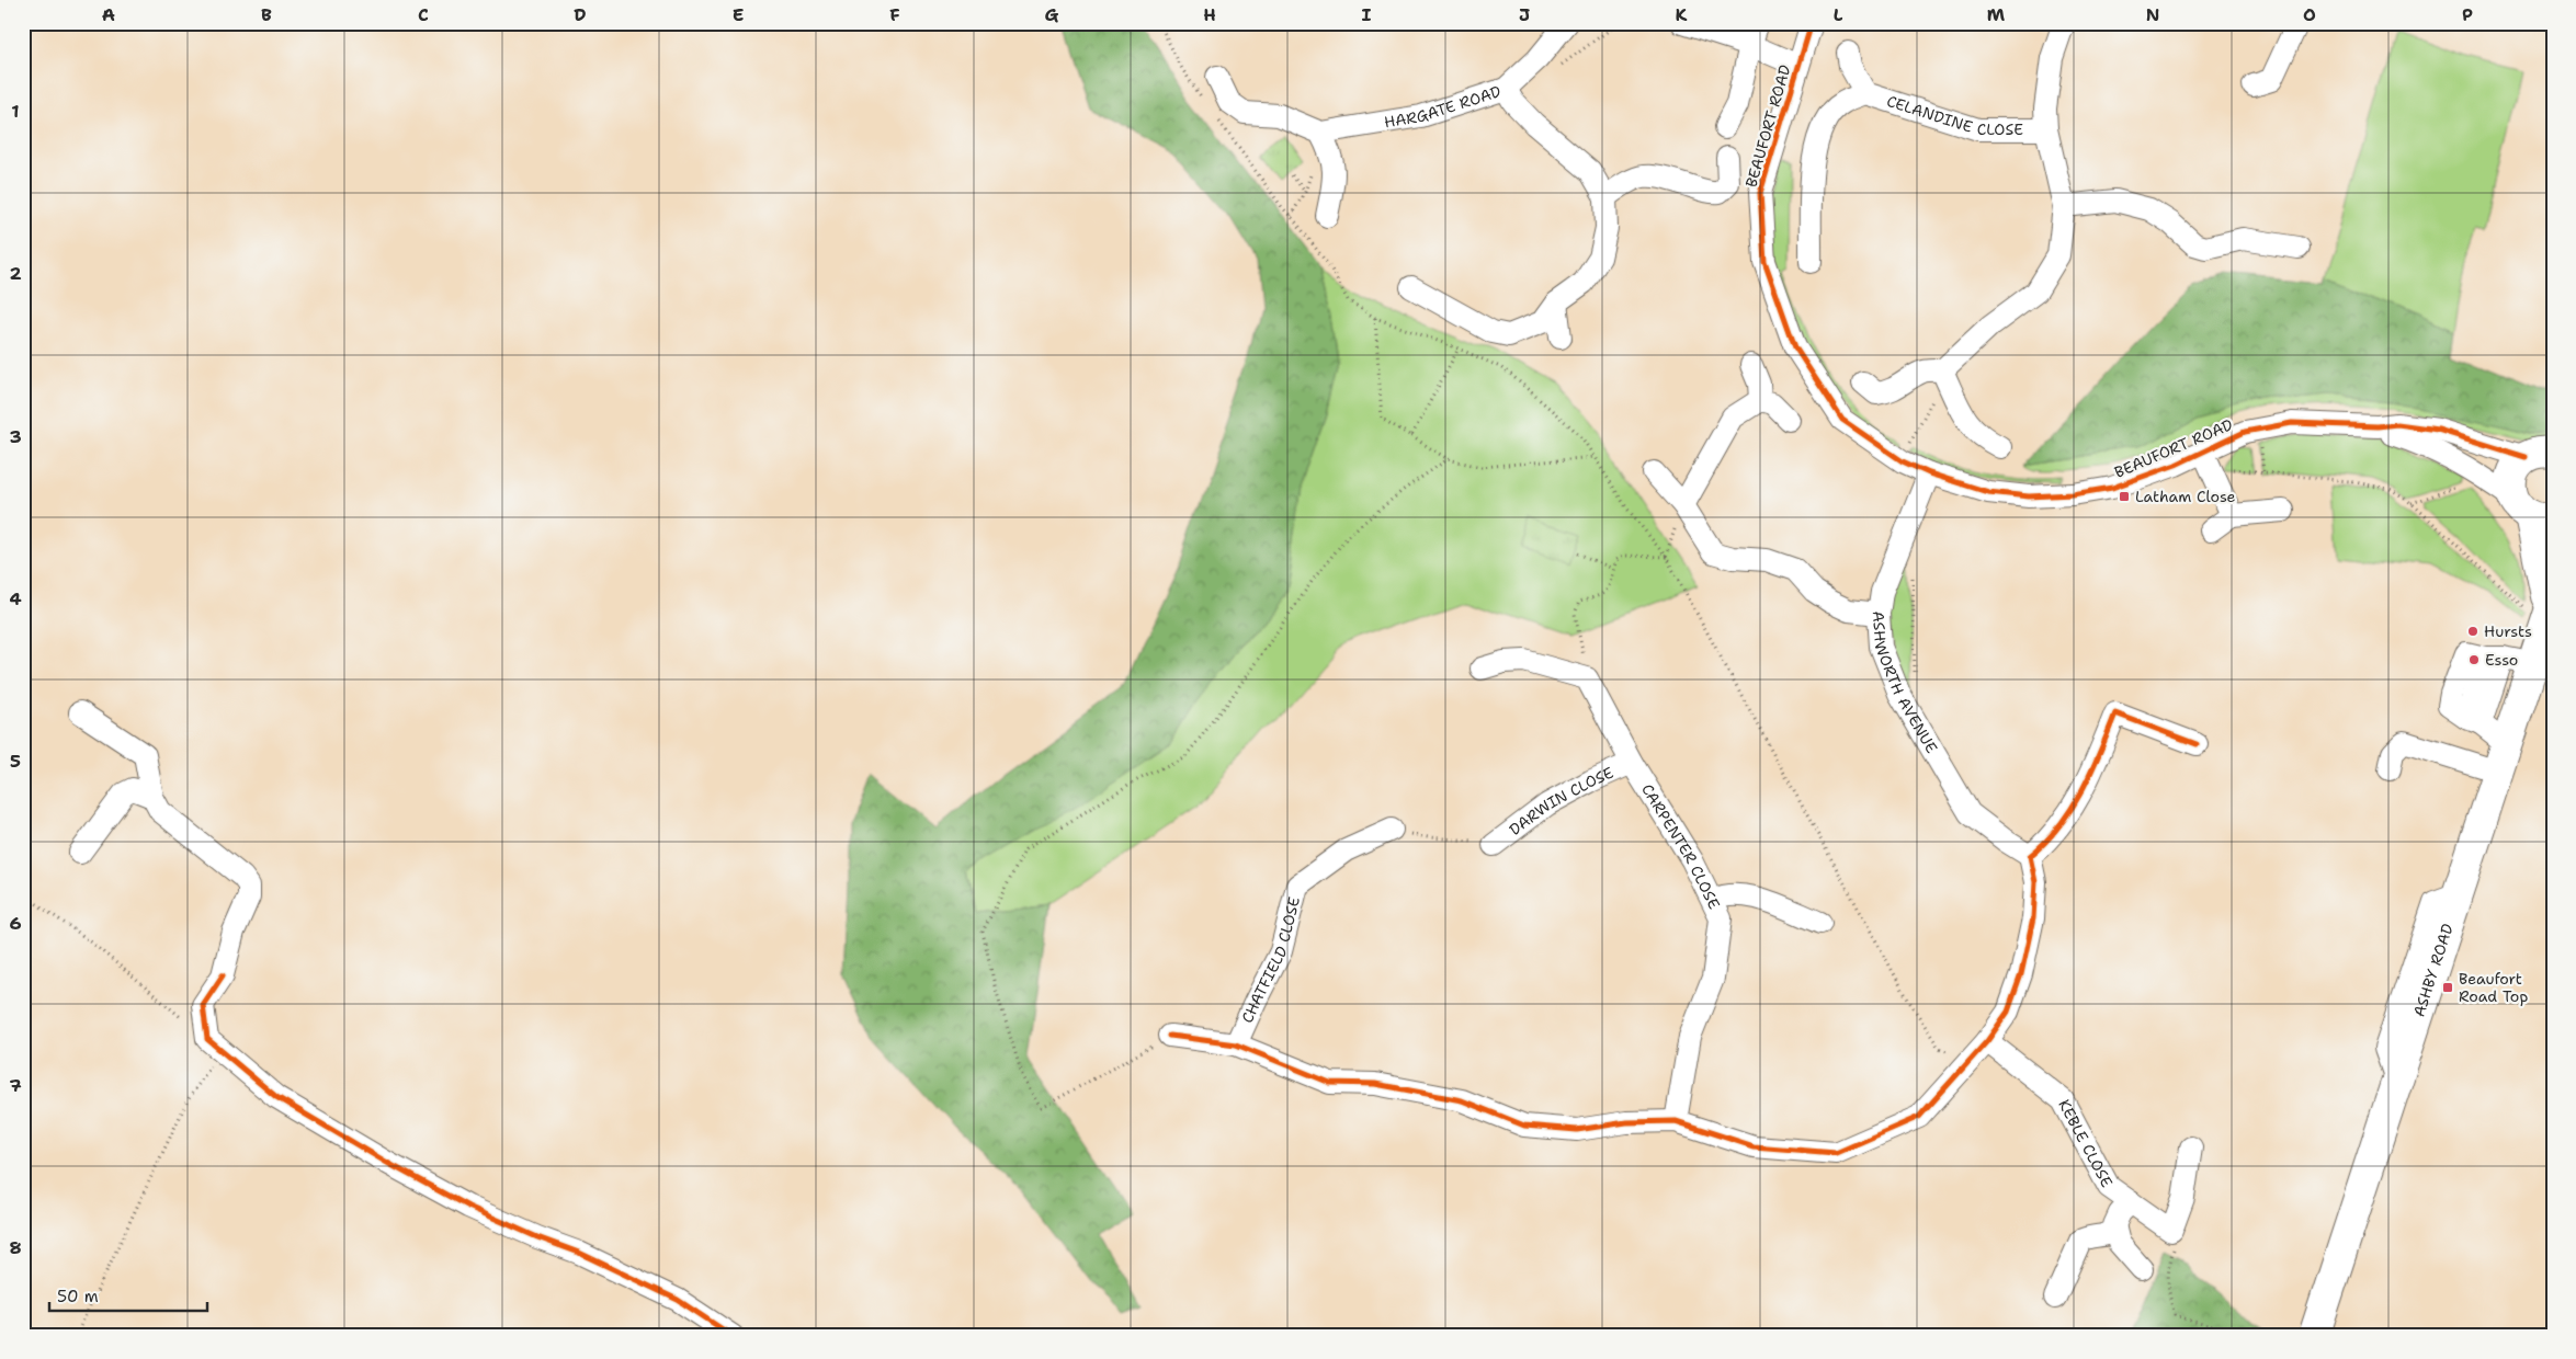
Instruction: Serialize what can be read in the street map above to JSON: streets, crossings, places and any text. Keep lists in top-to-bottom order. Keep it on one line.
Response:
{"streets":{"highway":["ASHBY ROAD"],"street":["HARGATE ROAD","CELANDINE CLOSE","BEAUFORT ROAD","ASHWORTH AVENUE","DARWIN CLOSE","CARPENTER CLOSE","CHATFIELD CLOSE","KEBLE CLOSE"]},"crossings":[["BEAUFORT ROAD","ASHWORTH AVENUE"],["DARWIN CLOSE","CARPENTER CLOSE"]],"places":{"transit":["Latham Close","Beaufort Road Top"],"other":["Hursts","Esso"]},"scale_bar":"50 m","grid":{"columns":["A","B","C","D","E","F","G","H","I","J","K","L","M","N","O","P"],"rows":["1","2","3","4","5","6","7","8"]}}
